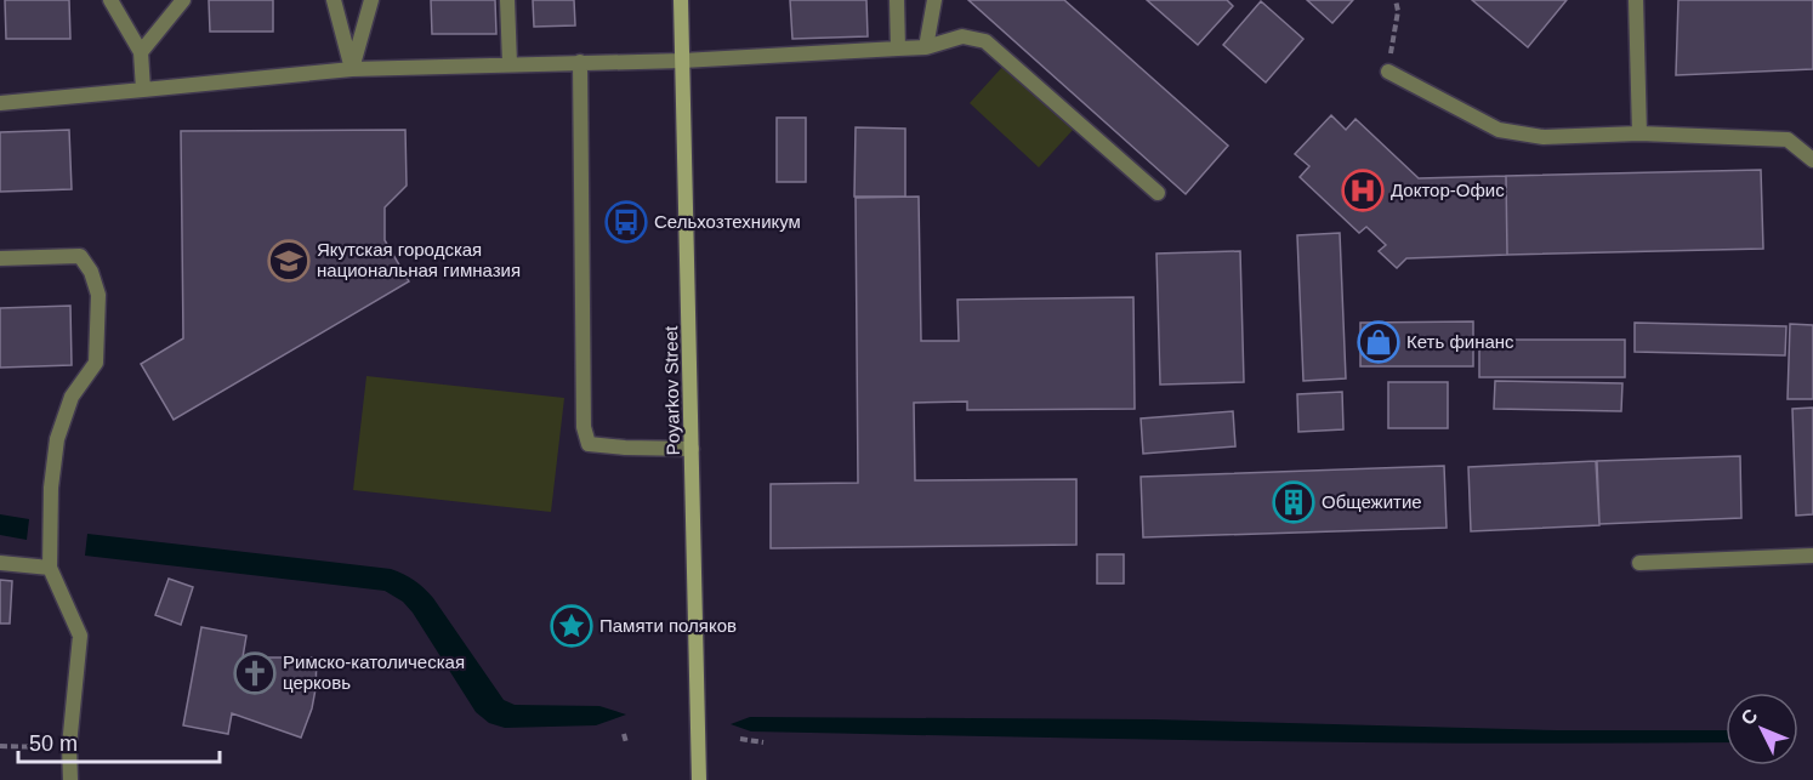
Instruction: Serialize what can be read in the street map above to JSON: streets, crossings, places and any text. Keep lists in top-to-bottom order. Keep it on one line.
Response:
{"streets":{"main road":["Poyarkov Street"]},"places":{"hospital":["Доктор-Офис"],"bus stop":["Сельхозтехникум"],"school or university":["Якутская городская национальная гимназия"],"shop":["Кеть финанс"],"building":["Общежитие"],"place":["Памяти поляков"],"church":["Римско-католическая церковь"]},"scale_bar":"50 m","north":"top left"}
